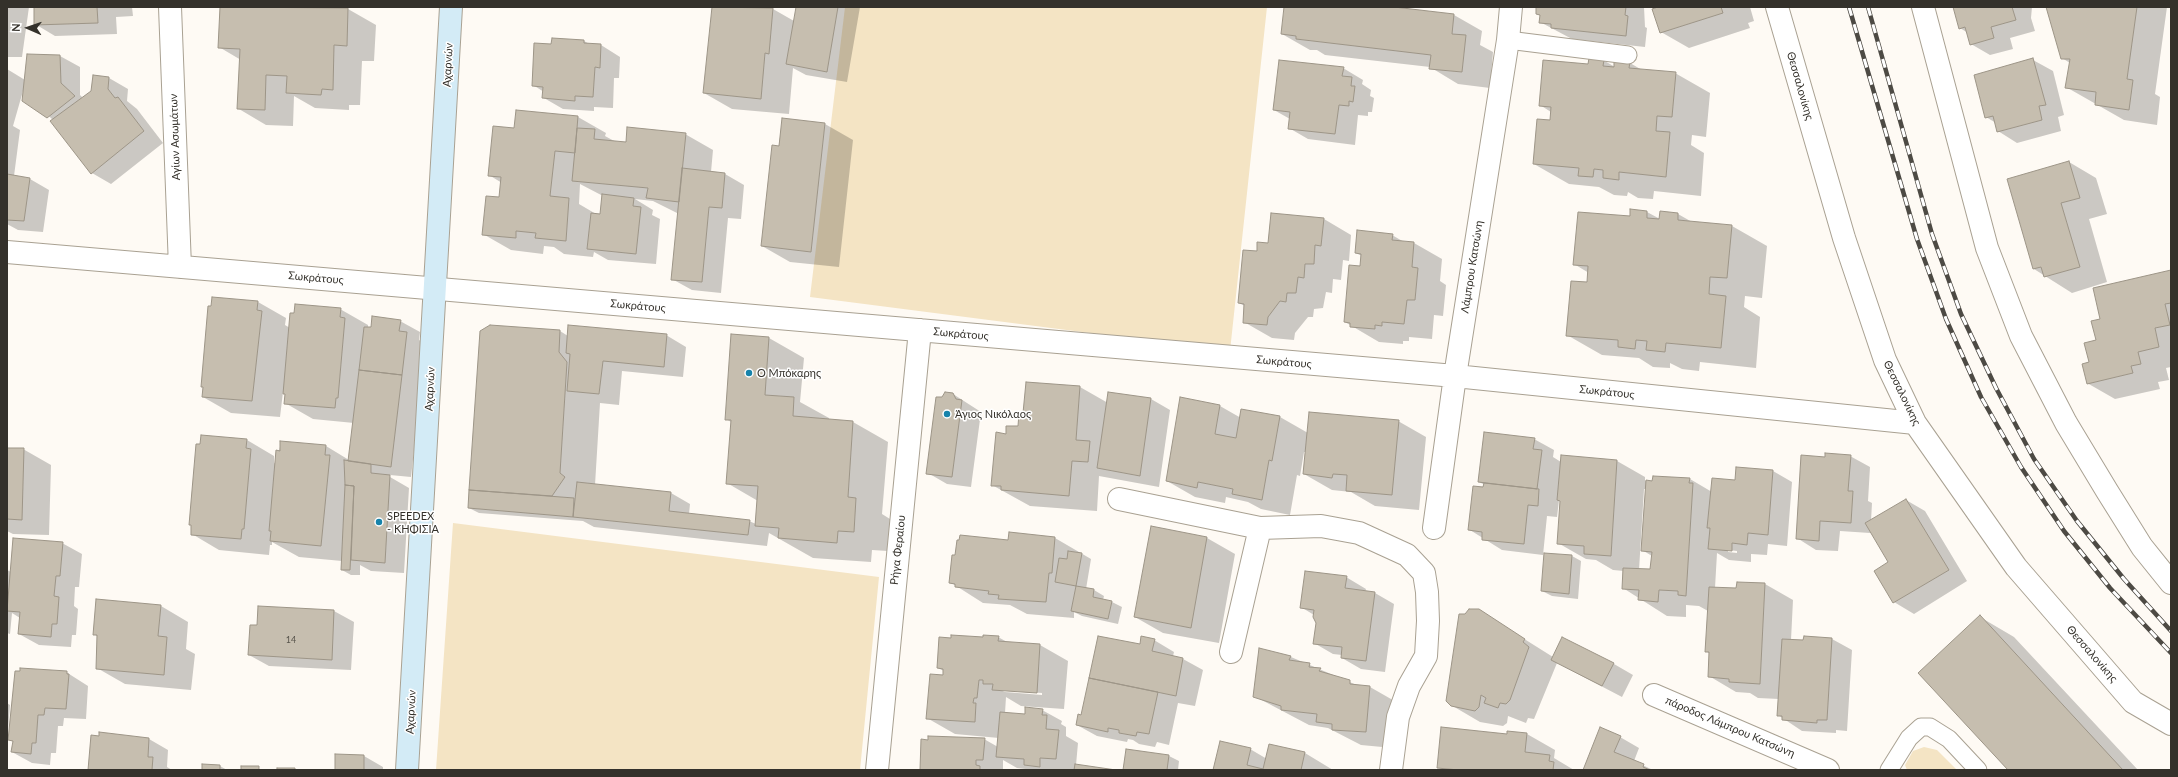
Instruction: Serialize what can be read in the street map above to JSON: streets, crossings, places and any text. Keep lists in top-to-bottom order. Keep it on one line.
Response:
{"streets":{"street":["Αχαρνών","Θεσσαλονίκης","Αγίων Ασωμάτων","Λάμπρου Κατσώνη","Σωκράτους","Ρήγα Φεραίου","πάροδος Λάμπρου Κατσώνη"]},"crossings":[["Αχαρνών","Σωκράτους"],["Θεσσαλονίκης","Σωκράτους"],["Αγίων Ασωμάτων","Σωκράτους"],["Λάμπρου Κατσώνη","Σωκράτους"],["Σωκράτους","Ρήγα Φεραίου"]],"places":["Ο Μπόκαρης","Άγιος Νικόλαος","SPEEDEX - ΚΗΦΙΣΙΑ"],"house_numbers":["14"],"north":"left"}
